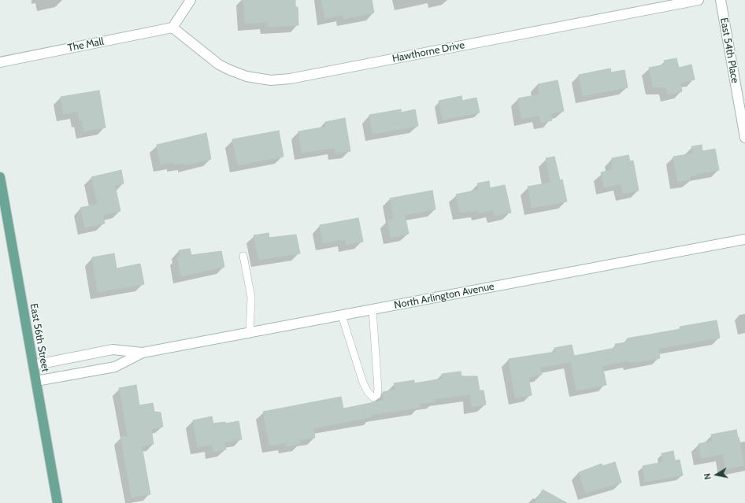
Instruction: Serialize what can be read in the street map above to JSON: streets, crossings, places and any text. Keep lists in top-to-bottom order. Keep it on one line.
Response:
{"streets":{"main road":["East 56th Street"],"street":["The Mall","East 54th Place","Hawthorne Drive","North Arlington Avenue"]},"crossings":[["The Mall","Hawthorne Drive"],["North Arlington Avenue","East 56th Street"]],"north":"left"}
